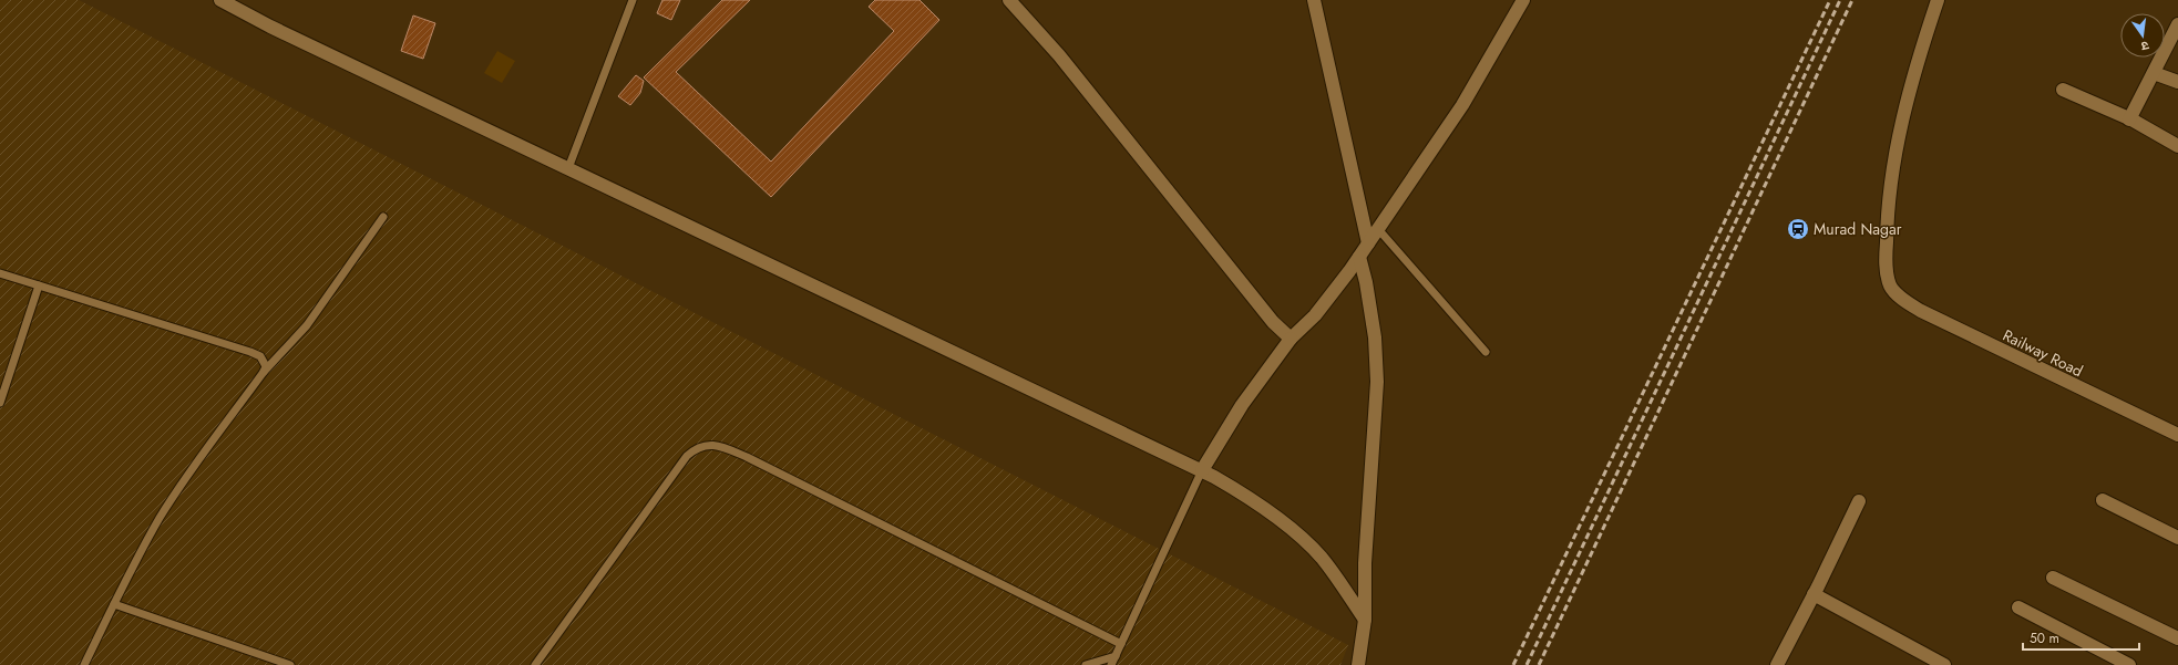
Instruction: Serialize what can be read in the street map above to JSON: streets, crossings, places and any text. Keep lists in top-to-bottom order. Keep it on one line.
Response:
{"streets":{"street":["Railway Road"]},"places":{"station":["Murad Nagar"]},"scale_bar":"50 m","north":"bottom"}
